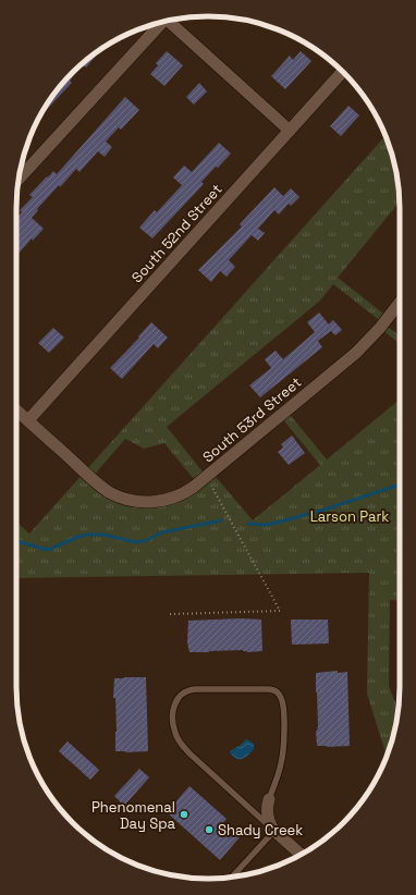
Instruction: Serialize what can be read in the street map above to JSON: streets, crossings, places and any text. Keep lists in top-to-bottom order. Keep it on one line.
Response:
{"streets":{"street":["South 52nd Street","South 53rd Street"]},"crossings":[["South 52nd Street","South 53rd Street"]],"parks":["Larson Park"],"places":["Phenomenal Day Spa","Shady Creek"]}
